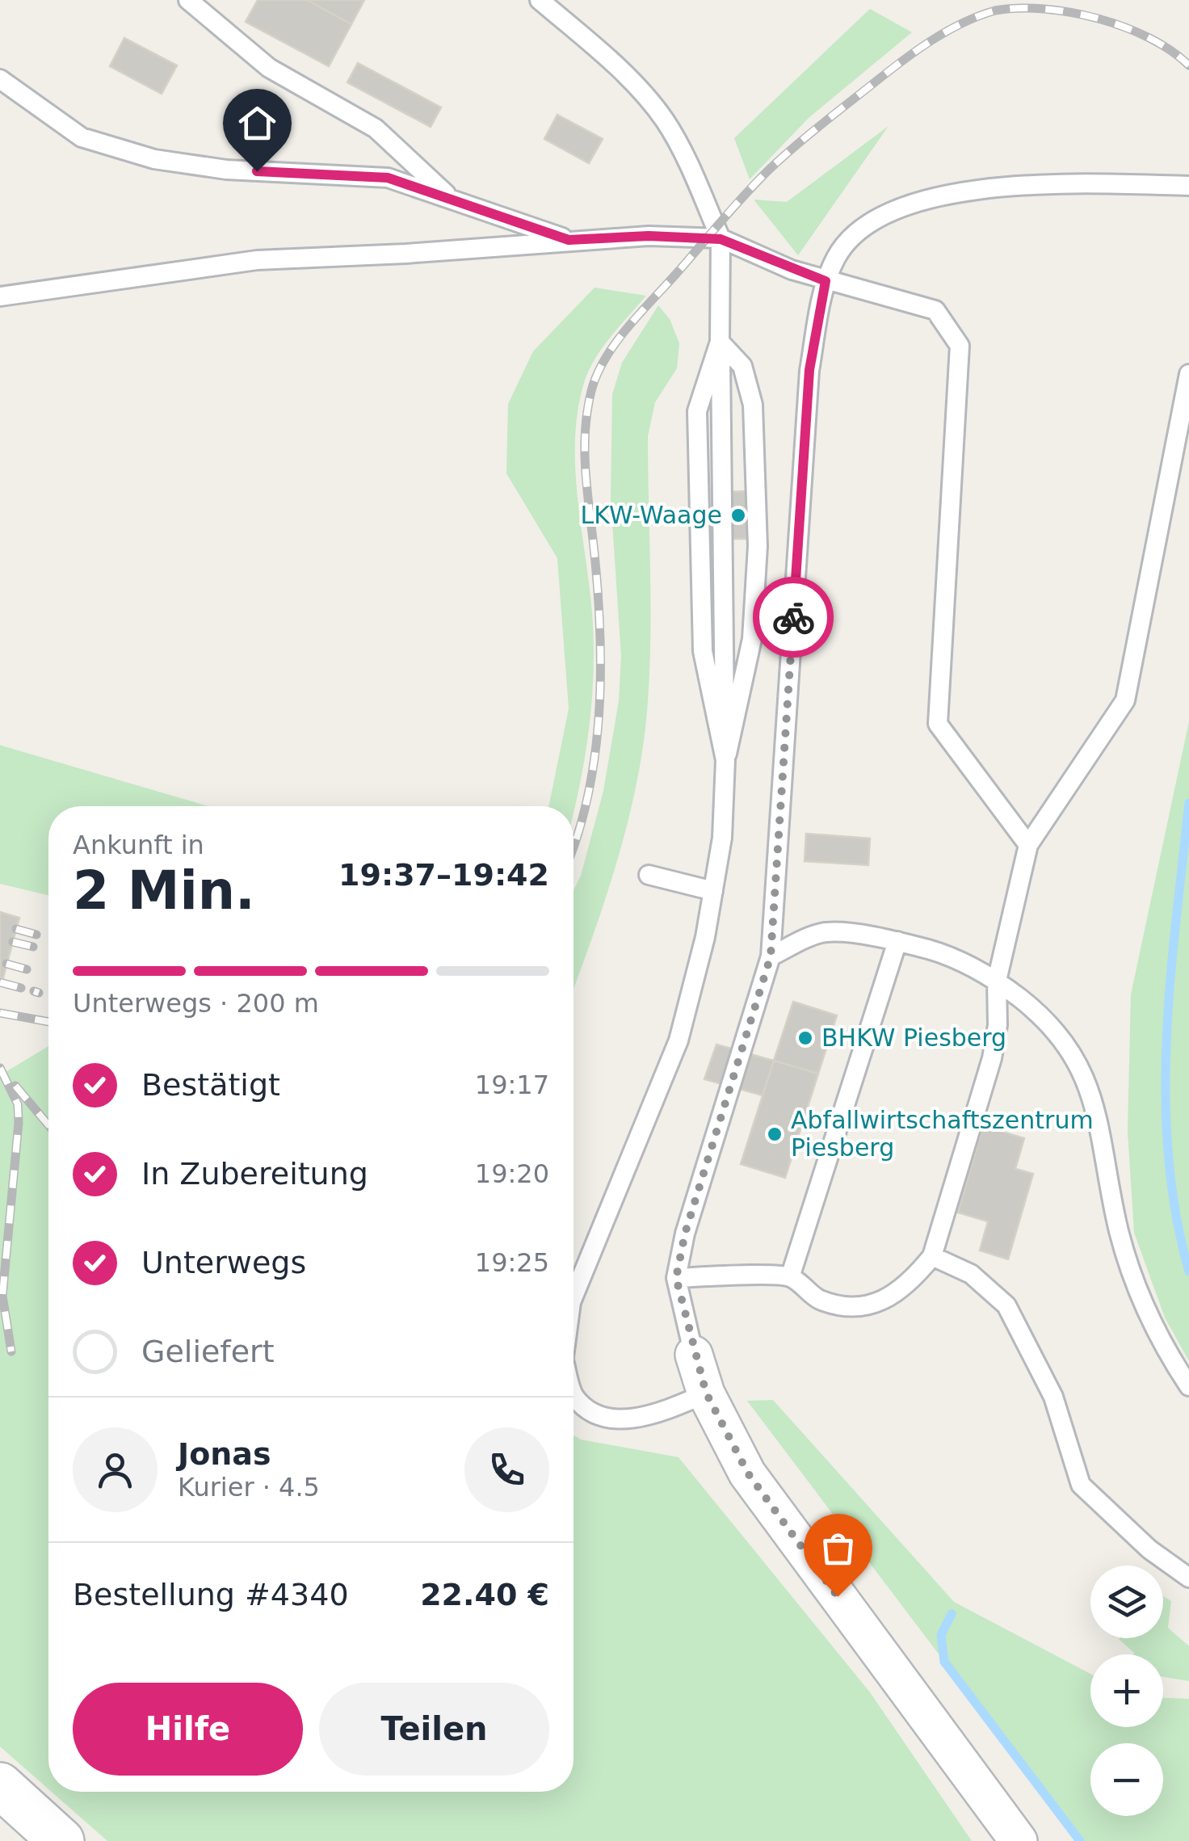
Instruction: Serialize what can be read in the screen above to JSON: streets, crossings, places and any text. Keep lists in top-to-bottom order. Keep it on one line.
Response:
{"places":["LKW-Waage","BHKW Piesberg","Abfallwirtschaftszentrum Piesberg"],"page":{"heading":["2 Min.","Ankunft in","19:37–19:42"],"panel":["Jonas","Kurier · 4.5","Bestellung #4340","22.40 €"],"bar":"Unterwegs · 200 m","list":[["Bestätigt","19:17"],["In Zubereitung","19:20"],["Unterwegs","19:25"],"Geliefert"],"map_buttons":["+","−"],"buttons":["Hilfe","Teilen"]}}
